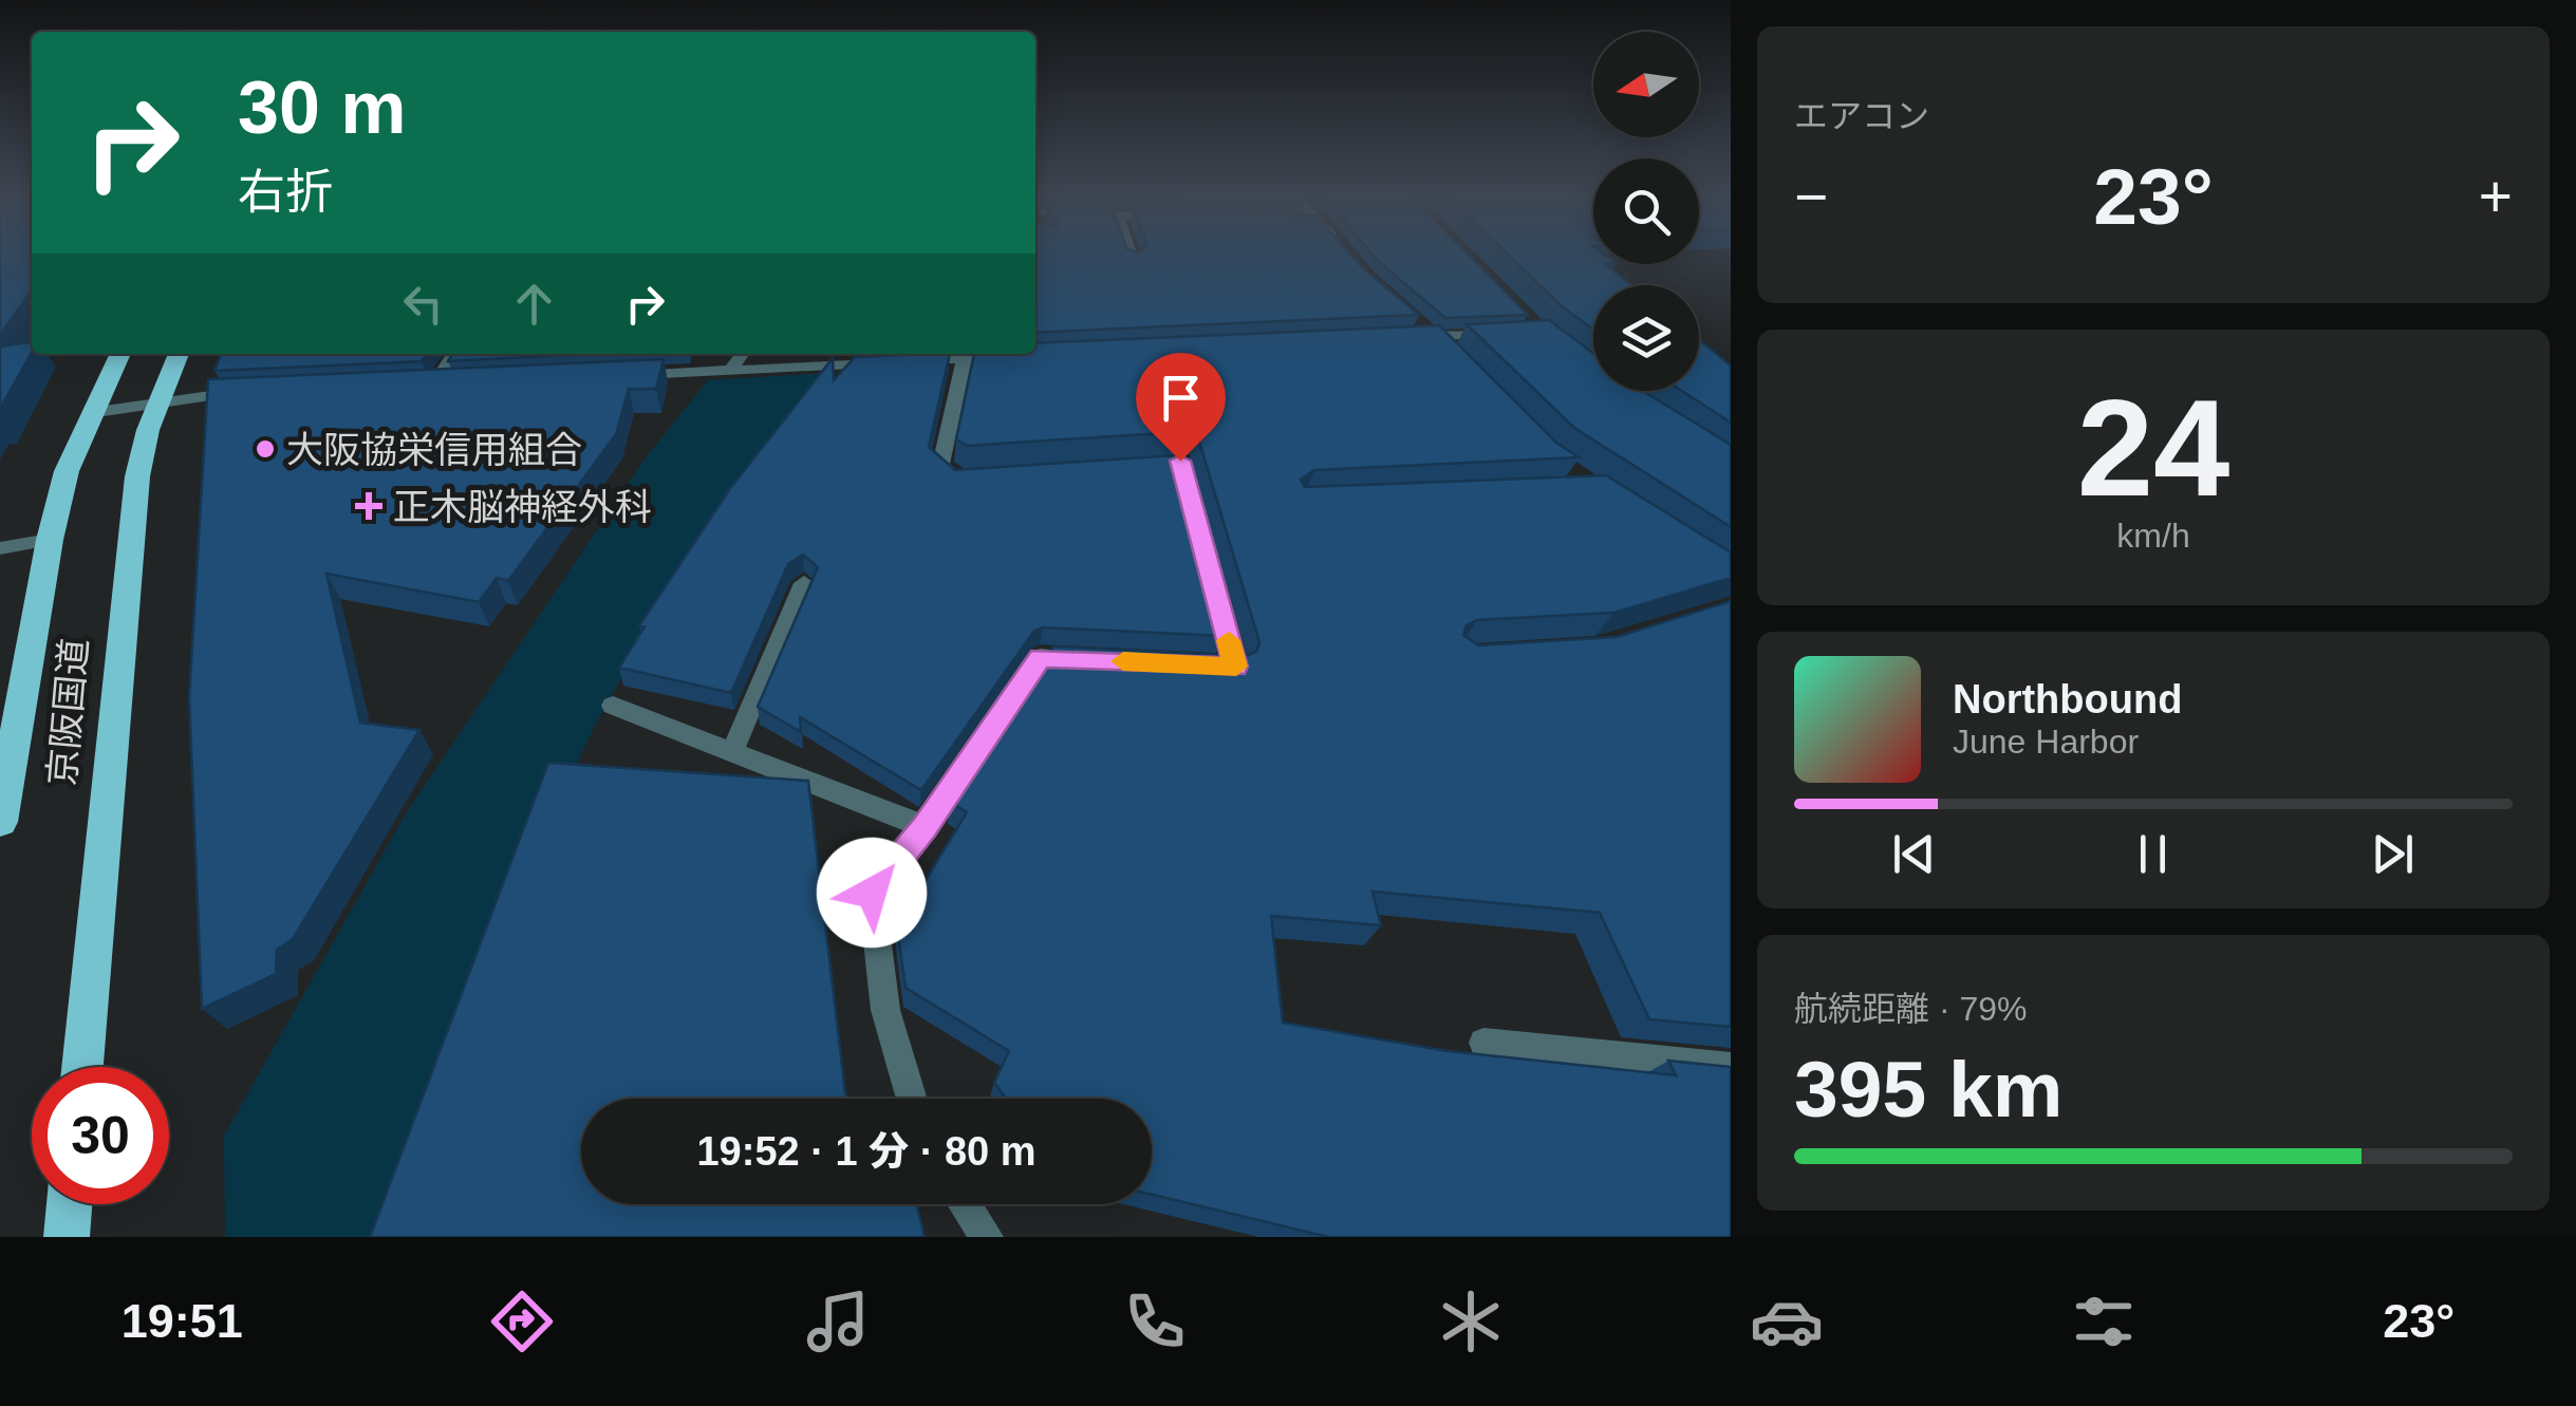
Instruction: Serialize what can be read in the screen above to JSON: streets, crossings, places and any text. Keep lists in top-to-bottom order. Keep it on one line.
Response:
{"streets":{"highway":["京阪国道"]},"places":{"other":["大阪協栄信用組合"],"health":["正木脳神経外科"]},"north":"left","page":{"tile":["エアコン",["24","km/h"],["航続距離 · 79%","395 km"]],"turn":["30 m","右折"],"heat":["−","23°","+"],"song":["Northbound","June Harbor"],"limit":"30","trip":"19:52 · 1 分 · 80 m","tabs":["19:51","23°"]}}
